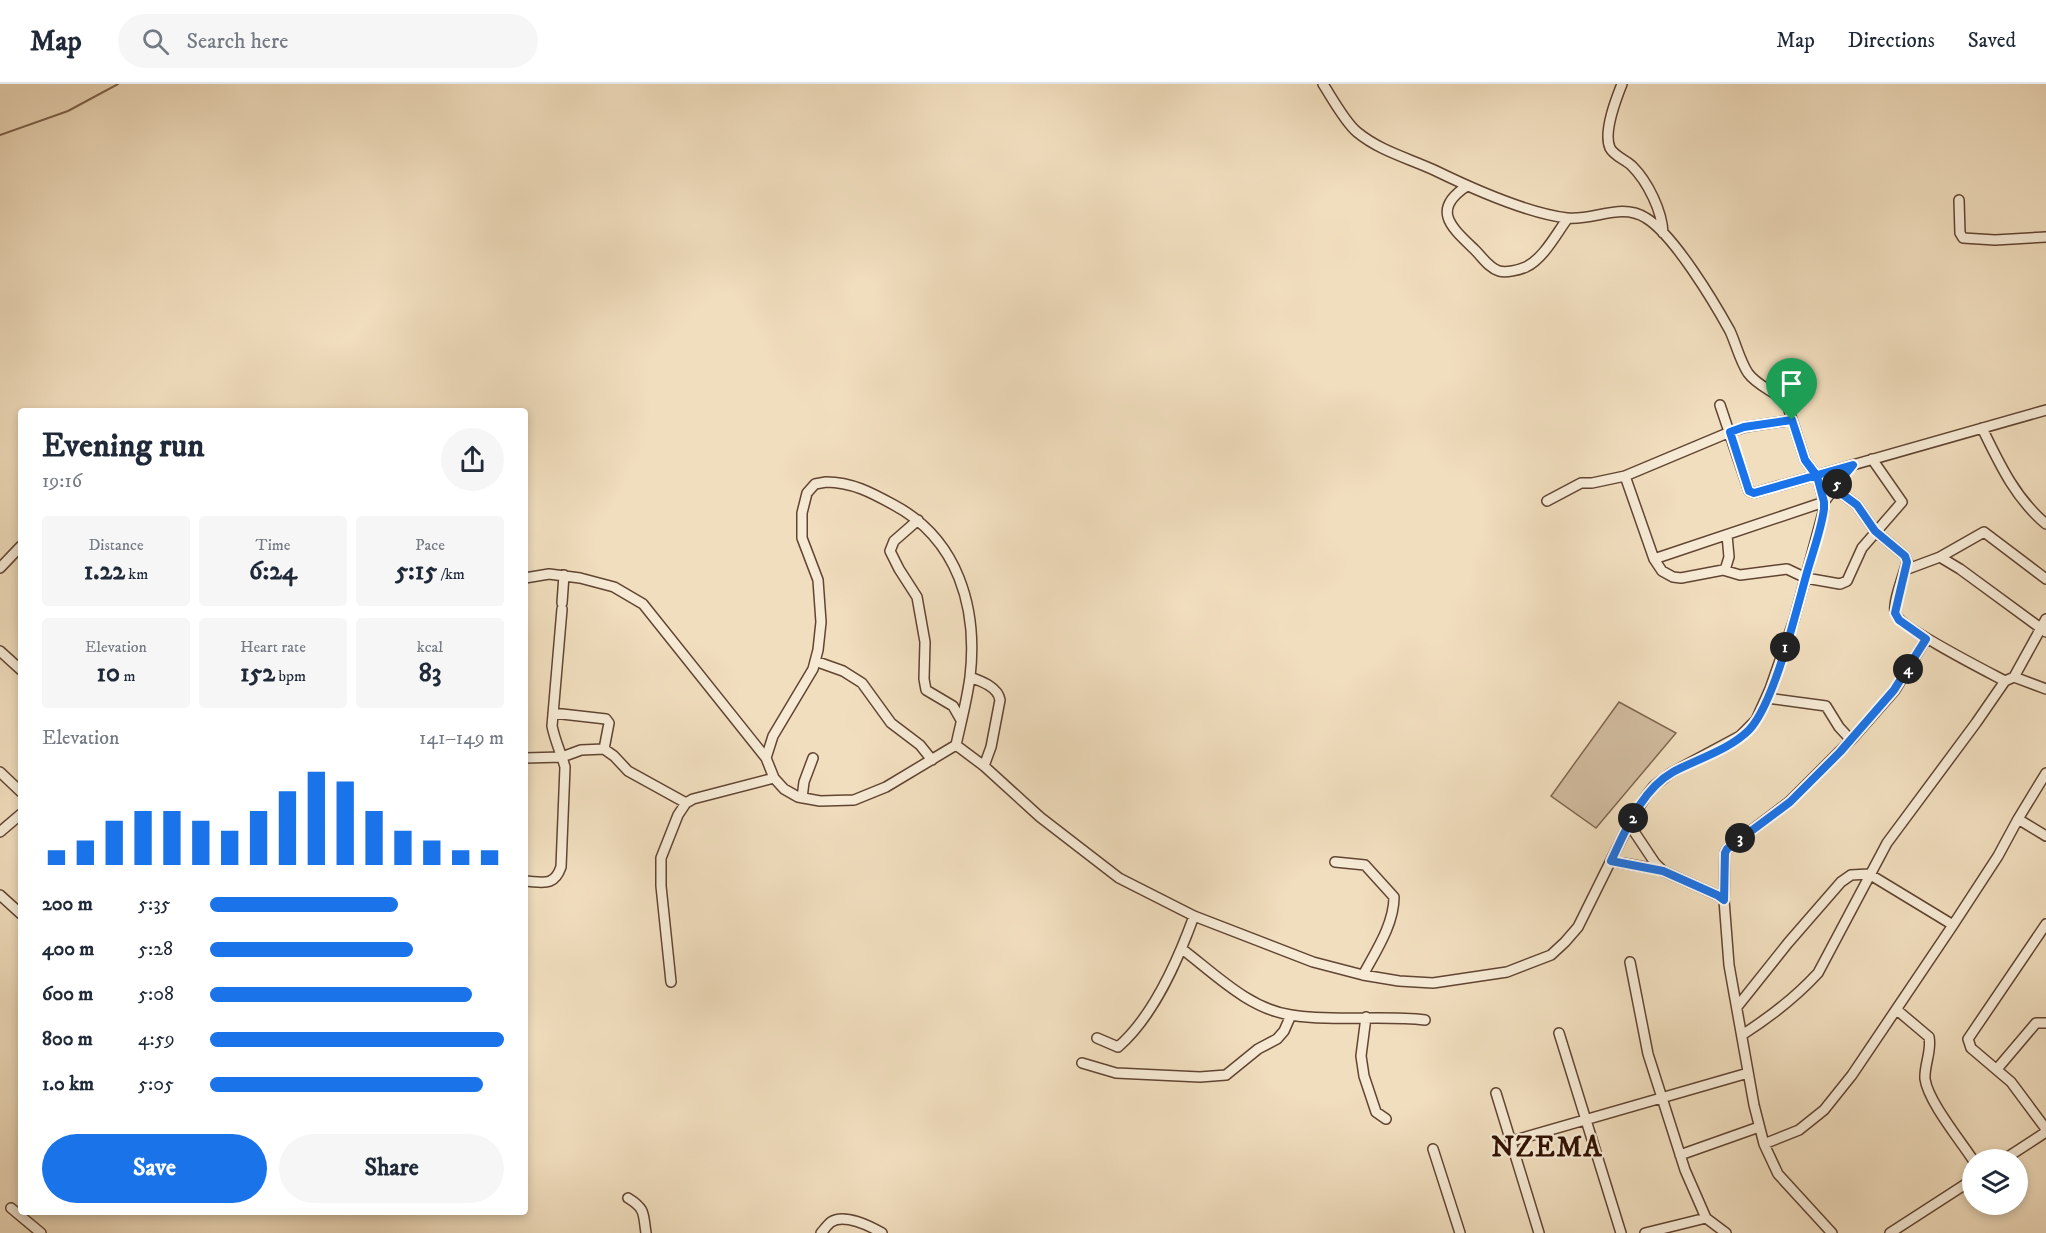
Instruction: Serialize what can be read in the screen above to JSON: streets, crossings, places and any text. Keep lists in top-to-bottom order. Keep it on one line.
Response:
{"districts":["NZEMA"],"page":{"header":"Map","search":"Search here","nav":["Map","Directions","Saved"],"heading":["Evening run","19:16"],"pins":["5","1","4","2","3"],"stats":[["Distance","1.22 km"],["Time","6:24"],["Pace","5:15 /km"],["Elevation","10 m"],["Heart rate","152 bpm"],["kcal","83"]],"chart":["Elevation","141–149 m"],"list":[{"name":"200 m","note":"5:35"},{"name":"400 m","note":"5:28"},{"name":"600 m","note":"5:08"},{"name":"800 m","note":"4:59"},{"name":"1.0 km","note":"5:05"}],"buttons":["Save","Share"]}}
